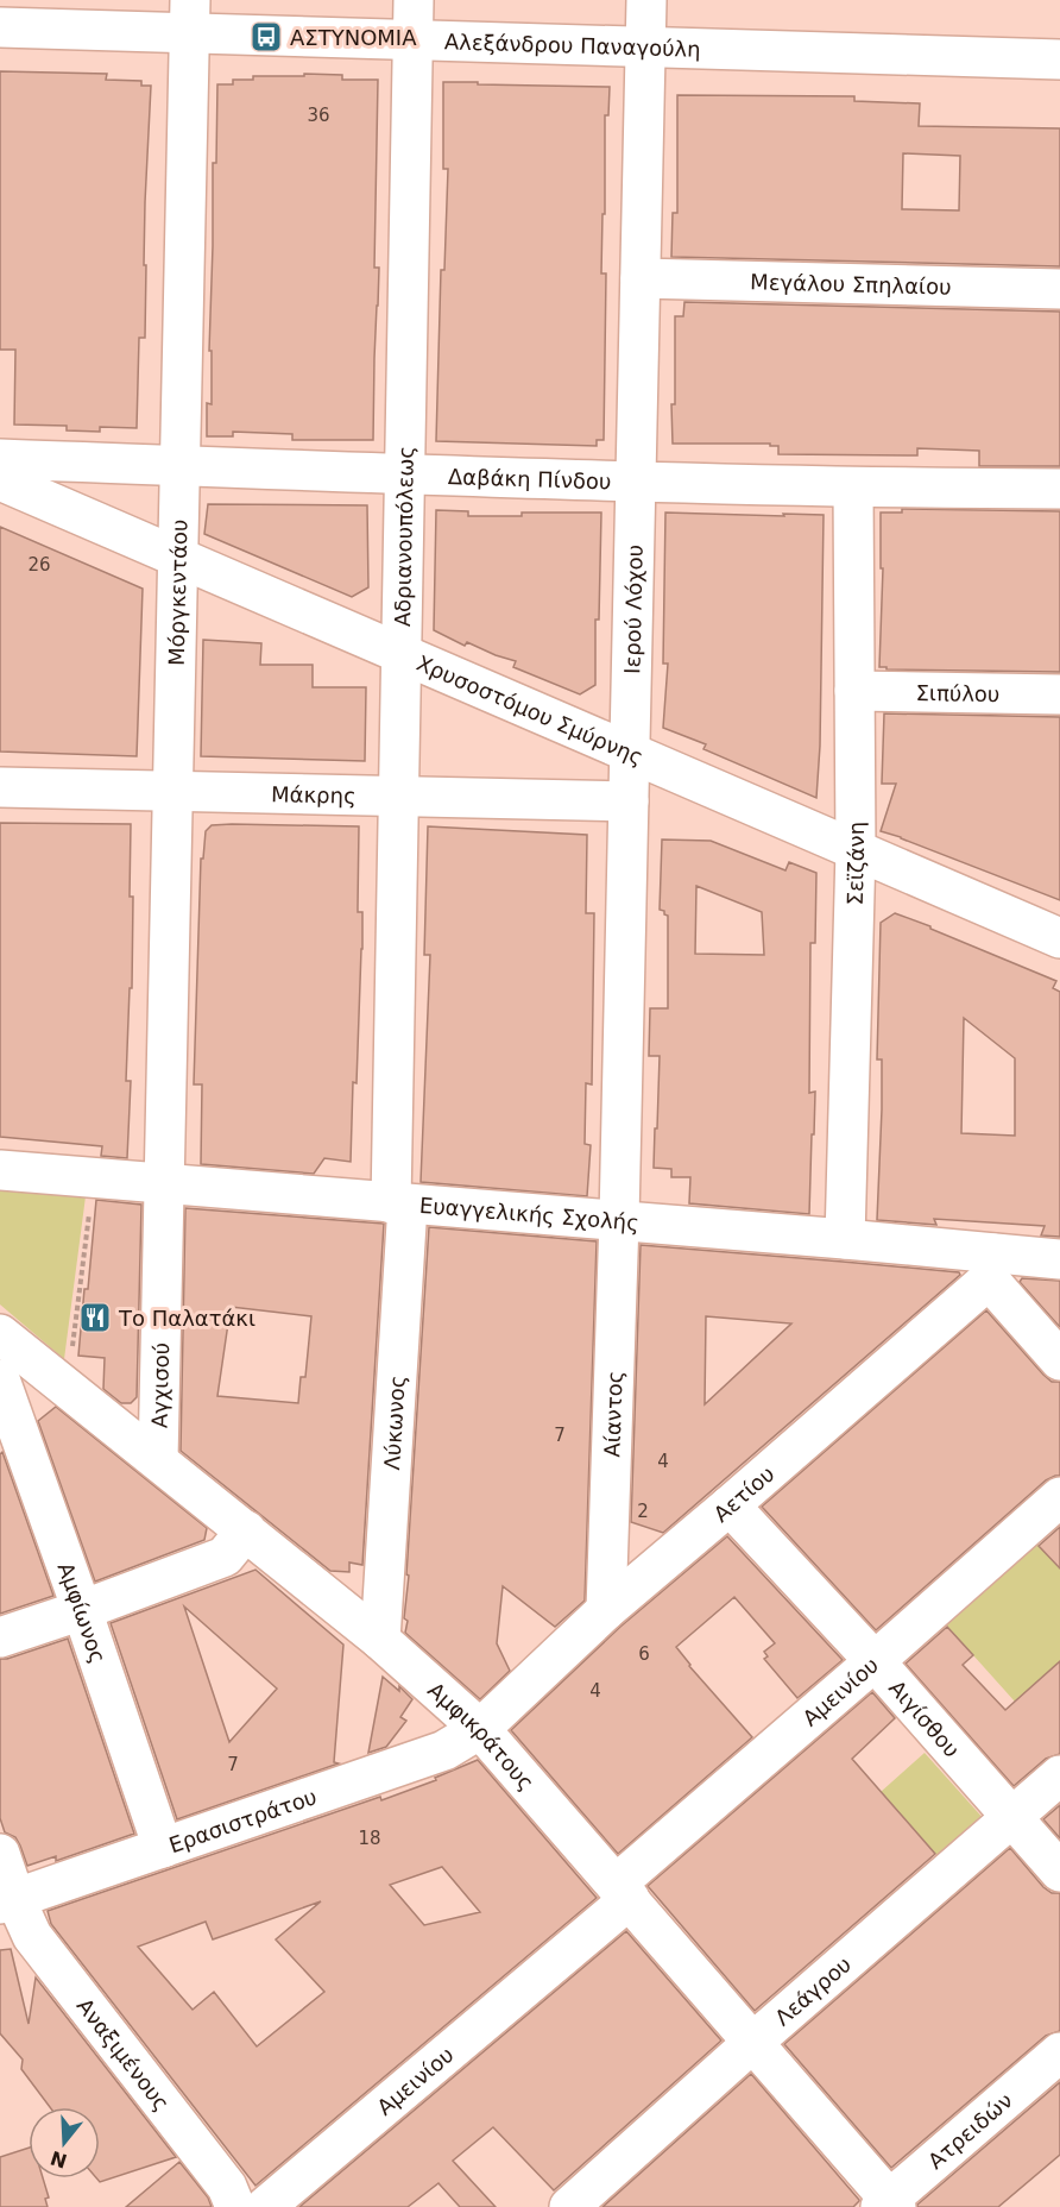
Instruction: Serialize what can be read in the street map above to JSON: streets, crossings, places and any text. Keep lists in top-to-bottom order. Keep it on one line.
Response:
{"streets":{"street":["Αλεξάνδρου Παναγούλη","Μεγάλου Σπηλαίου","Δαβάκη Πίνδου","Αδριανουπόλεως","Μόργκεντάου","Ιερού Λόχου","Σιπύλου","Χρυσοστόμου Σμύρνης","Μάκρης","Σεϊζάνη","Ευαγγελικής Σχολής","Αγχισού","Αίαντος","Λύκωνος","Αετίου","Αμφίωνος","Αμεινίου","Αιγίσθου","Αμφικράτους","Ερασιστράτου","Λεάγρου","Αναξιμένους","Ατρειδών"]},"crossings":[["Αλεξάνδρου Παναγούλη","Αδριανουπόλεως"],["Αλεξάνδρου Παναγούλη","Μόργκεντάου"],["Αλεξάνδρου Παναγούλη","Ιερού Λόχου"],["Μεγάλου Σπηλαίου","Ιερού Λόχου"],["Δαβάκη Πίνδου","Αδριανουπόλεως"],["Δαβάκη Πίνδου","Μόργκεντάου"],["Δαβάκη Πίνδου","Ιερού Λόχου"],["Δαβάκη Πίνδου","Σεϊζάνη"],["Αδριανουπόλεως","Χρυσοστόμου Σμύρνης"],["Αδριανουπόλεως","Μάκρης"],["Αδριανουπόλεως","Ευαγγελικής Σχολής"],["Αδριανουπόλεως","Λύκωνος"],["Μόργκεντάου","Χρυσοστόμου Σμύρνης"],["Μόργκεντάου","Μάκρης"],["Μόργκεντάου","Ευαγγελικής Σχολής"],["Μόργκεντάου","Αγχισού"],["Ιερού Λόχου","Χρυσοστόμου Σμύρνης"],["Ιερού Λόχου","Μάκρης"],["Ιερού Λόχου","Ευαγγελικής Σχολής"],["Ιερού Λόχου","Αίαντος"],["Σιπύλου","Σεϊζάνη"],["Χρυσοστόμου Σμύρνης","Σεϊζάνη"],["Σεϊζάνη","Ευαγγελικής Σχολής"],["Ευαγγελικής Σχολής","Αγχισού"],["Ευαγγελικής Σχολής","Αίαντος"],["Ευαγγελικής Σχολής","Λύκωνος"],["Ευαγγελικής Σχολής","Αετίου"],["Αγχισού","Αμφικράτους"],["Αίαντος","Αετίου"],["Λύκωνος","Αμφικράτους"],["Αετίου","Αιγίσθου"],["Αετίου","Αμφικράτους"],["Αετίου","Ερασιστράτου"],["Αμφίωνος","Αμφικράτους"],["Αμφίωνος","Ερασιστράτου"],["Αμεινίου","Αιγίσθου"],["Αμεινίου","Αμφικράτους"],["Αιγίσθου","Λεάγρου"],["Αμφικράτους","Ερασιστράτου"],["Αμφικράτους","Λεάγρου"],["Αμφικράτους","Ατρειδών"],["Ερασιστράτου","Αναξιμένους"]],"places":{"bus stop":["ΑΣΤΥΝΟΜΙΑ"],"restaurant":["Το Παλατάκι"]},"house_numbers":["36","26","7","4","2","6","4","7","18"],"north":"bottom"}
